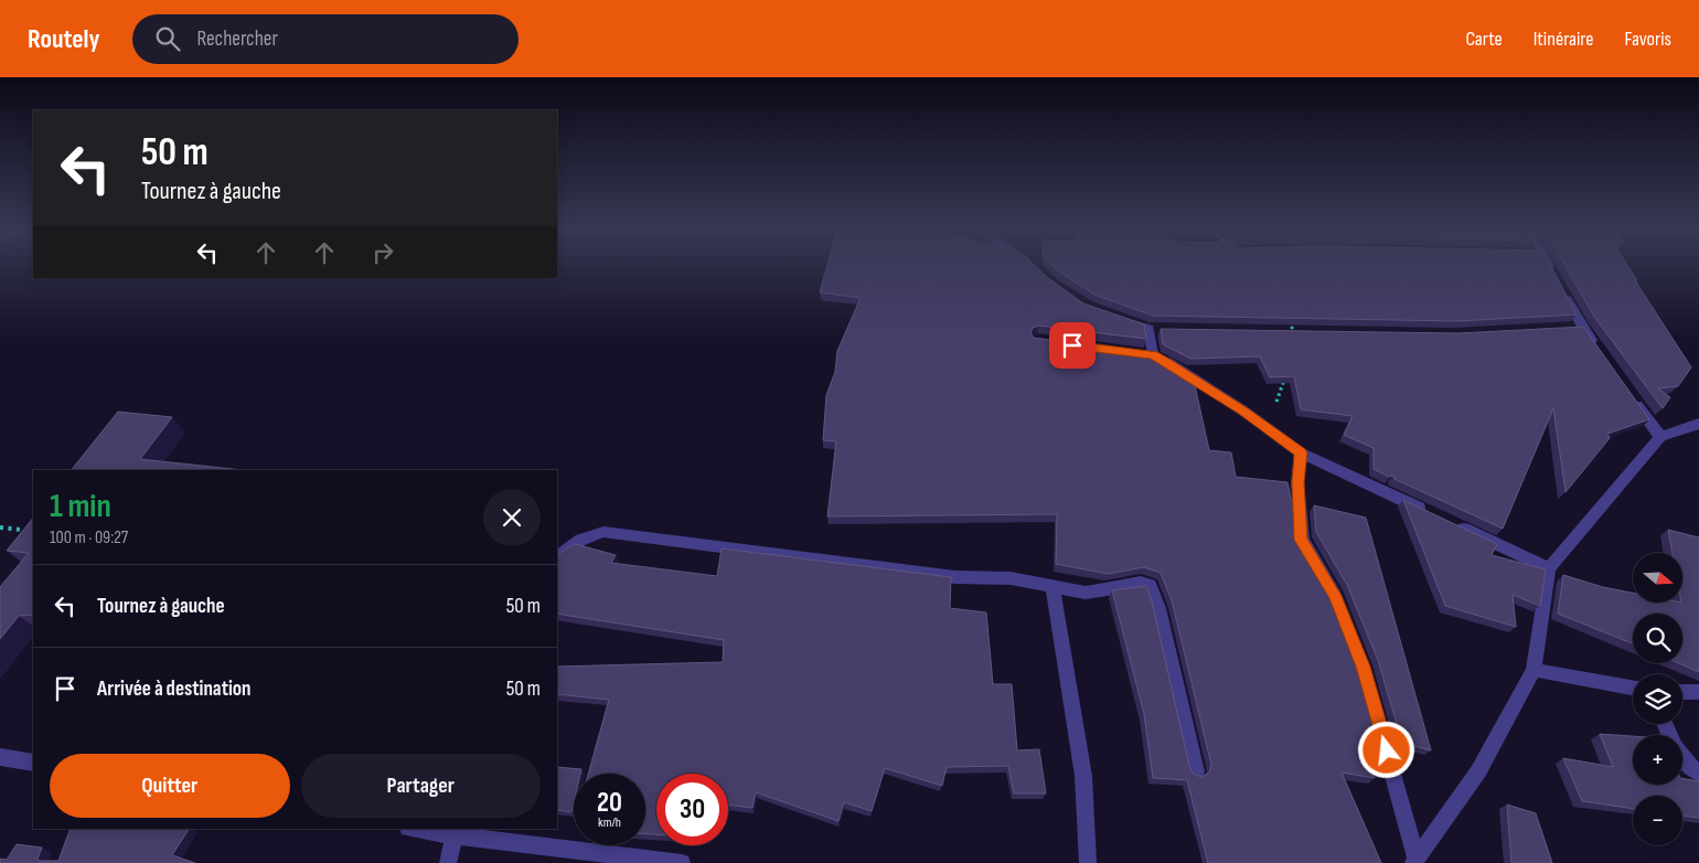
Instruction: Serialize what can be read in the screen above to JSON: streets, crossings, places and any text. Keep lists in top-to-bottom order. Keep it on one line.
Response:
{"north":"right","page":{"header":"Routely","search":"Rechercher","nav":["Carte","Itinéraire","Favoris"],"turn":["50 m","Tournez à gauche"],"heading":["1 min","100 m · 09:27"],"map_buttons":["+","−"],"list":[{"name":"Tournez à gauche","value":"50 m"},{"name":"Arrivée à destination","value":"50 m"}],"buttons":["Quitter","Partager"],"speed":"20 km/h","limit":"30"}}
